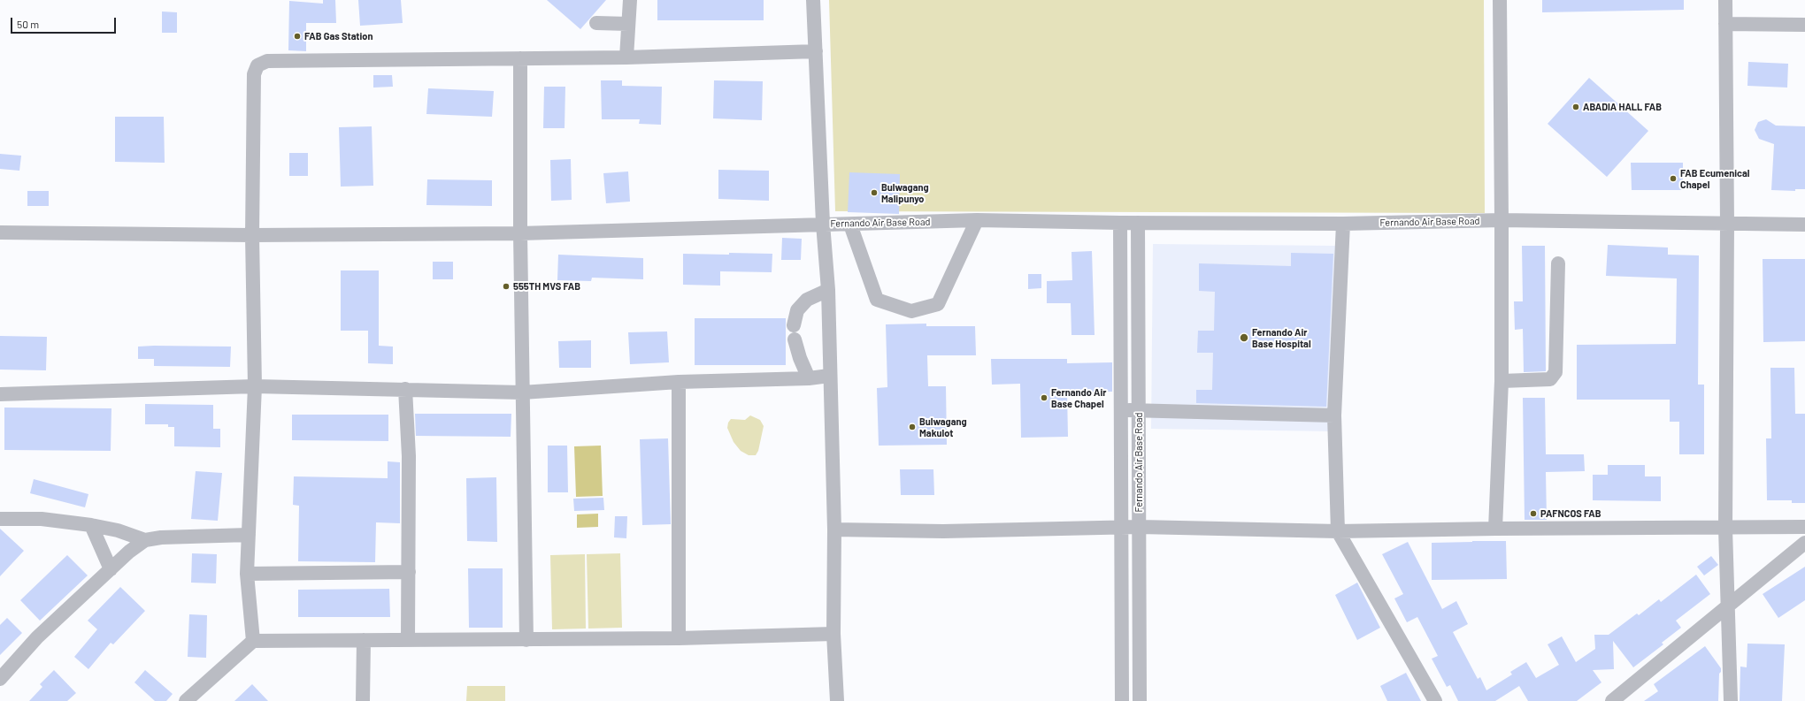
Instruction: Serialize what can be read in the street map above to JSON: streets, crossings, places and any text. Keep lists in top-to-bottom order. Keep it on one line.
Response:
{"streets":{"street":["Fernando Air Base Road"]},"places":["FAB Gas Station","ABADIA HALL FAB","FAB Ecumenical Chapel","Bulwagang Malipunyo","555TH MVS FAB","Fernando Air Base Hospital","Fernando Air Base Chapel","Bulwagang Makulot","PAFNCOS FAB"],"scale_bar":"50 m"}
